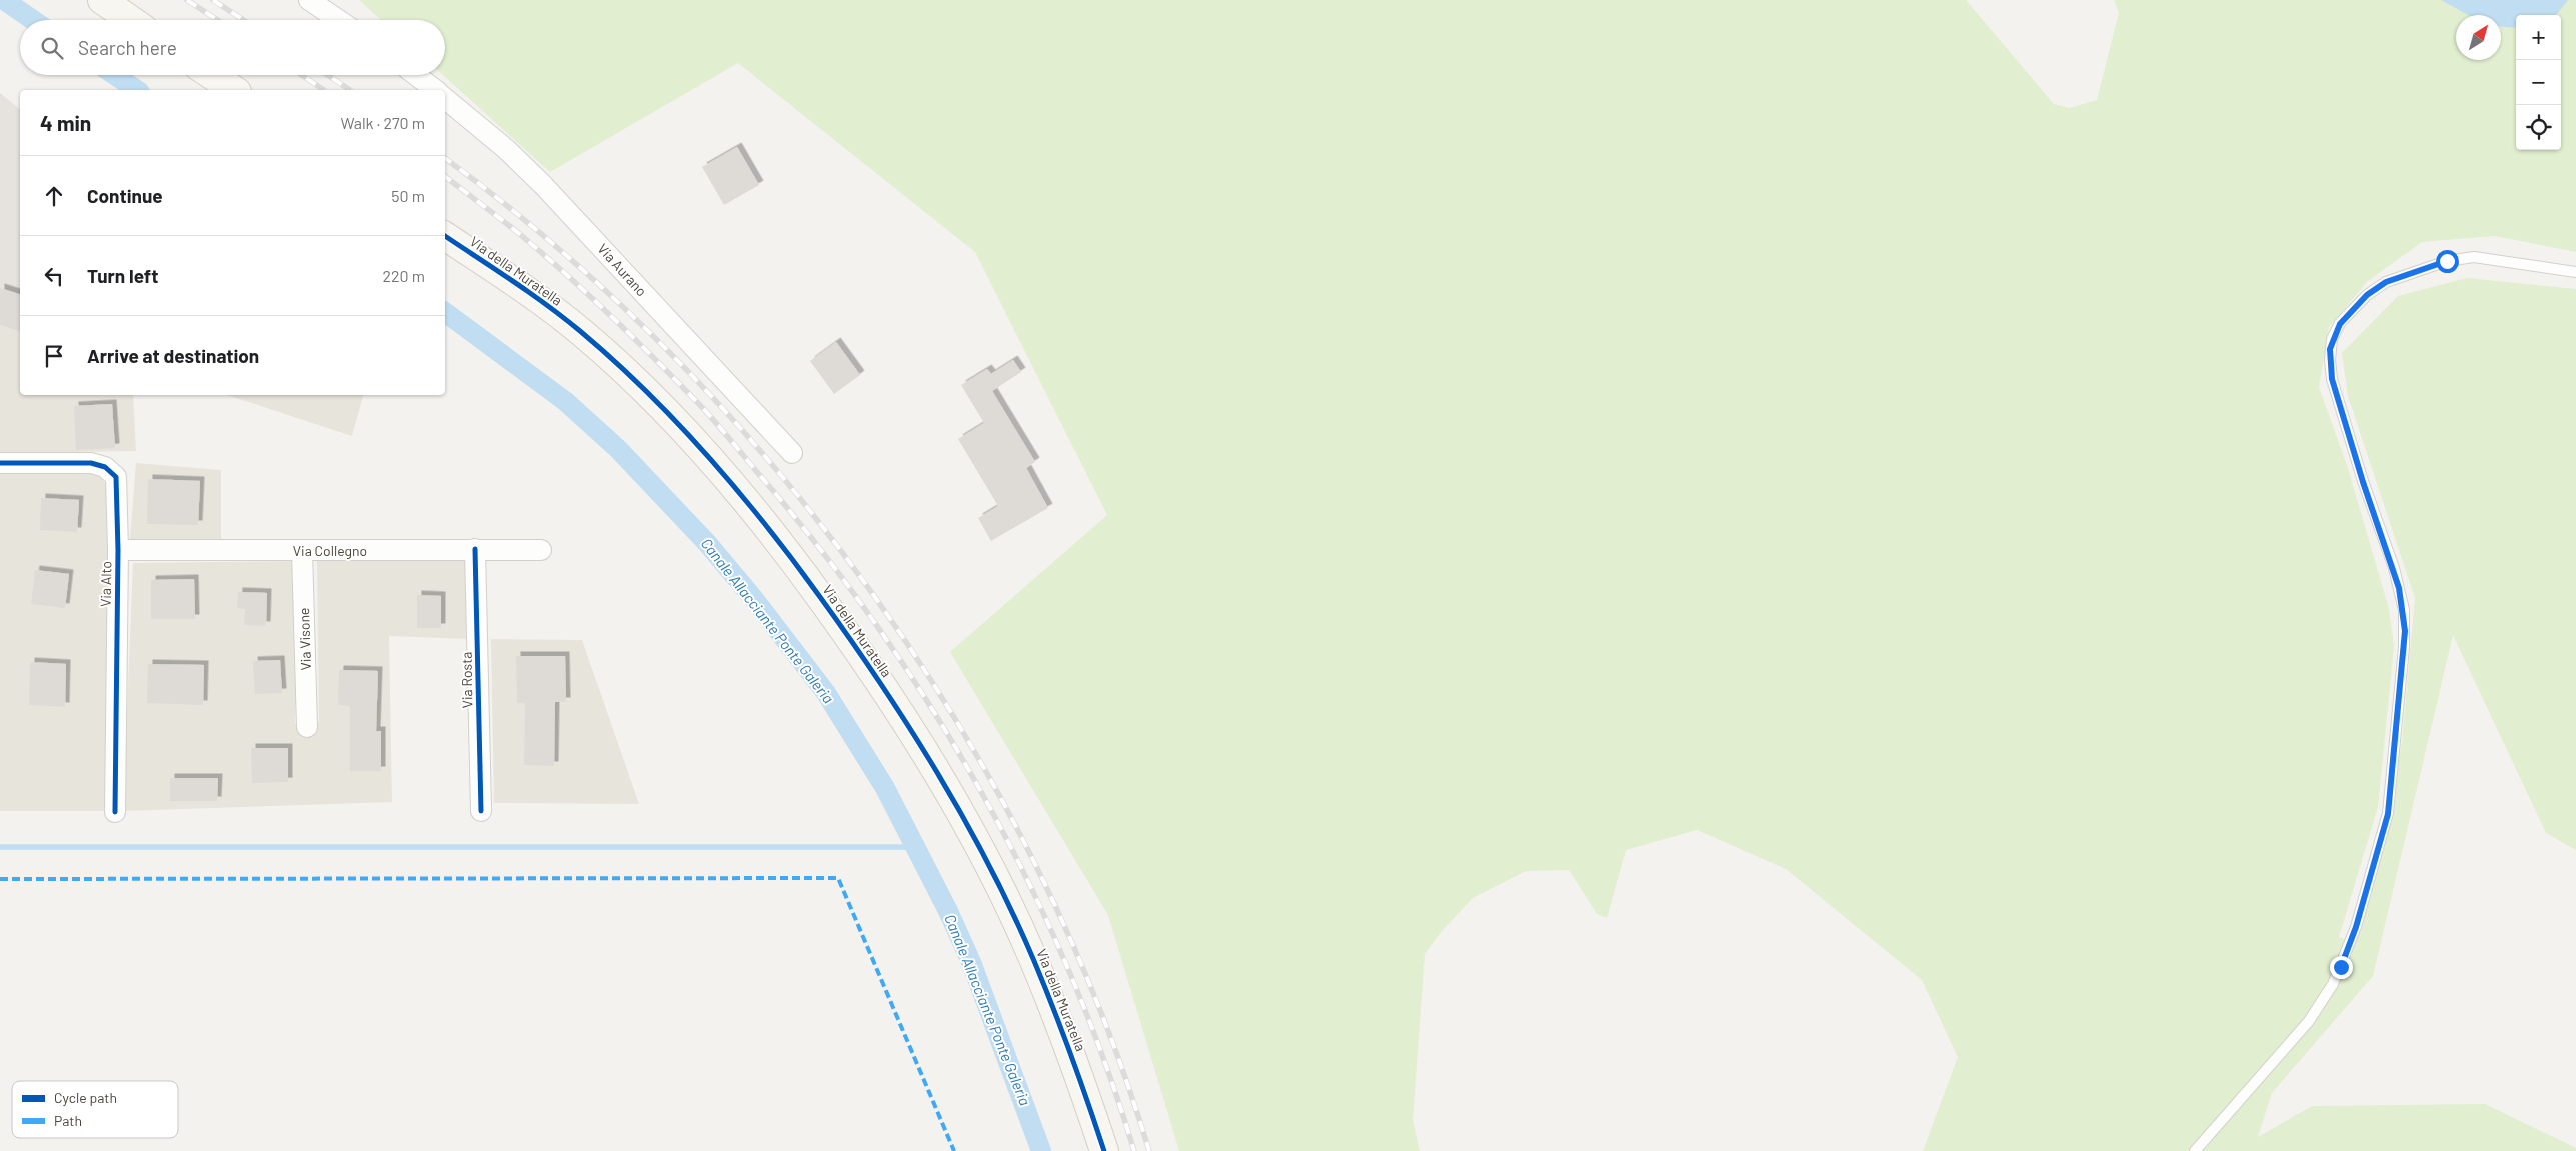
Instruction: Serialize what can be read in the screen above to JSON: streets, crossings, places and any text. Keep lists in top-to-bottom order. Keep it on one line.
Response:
{"streets":{"street":["Via Aurano","Via della Muratella","Via Collegno","Via Alto","Via Visone","Via Rosta"]},"crossings":[["Via Collegno","Via Alto"],["Via Collegno","Via Visone"],["Via Collegno","Via Rosta"]],"water":["Canale Allacciante Ponte Galeria"],"legend":["Cycle path","Path"],"north":"top right","page":{"map_buttons":["+","−"],"search":"Search here","heading":["4 min","Walk · 270 m"],"list":[["Continue","50 m"],["Turn left","220 m"],"Arrive at destination"]}}
